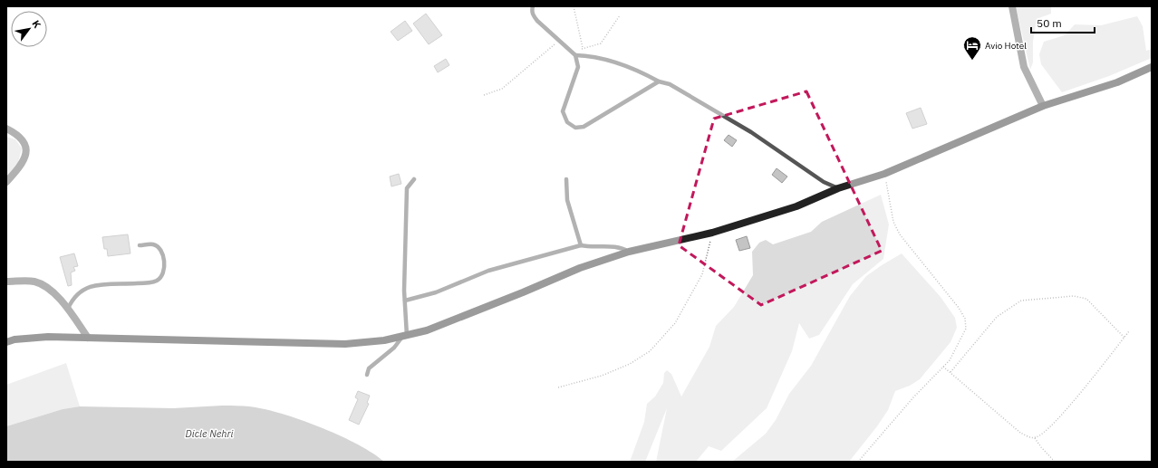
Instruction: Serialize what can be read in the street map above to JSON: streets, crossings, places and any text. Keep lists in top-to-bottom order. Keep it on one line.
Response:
{"water":["Dicle Nehri"],"places":{"hotel":["Avio Hotel"]},"scale_bar":"50 m","north":"top right"}
